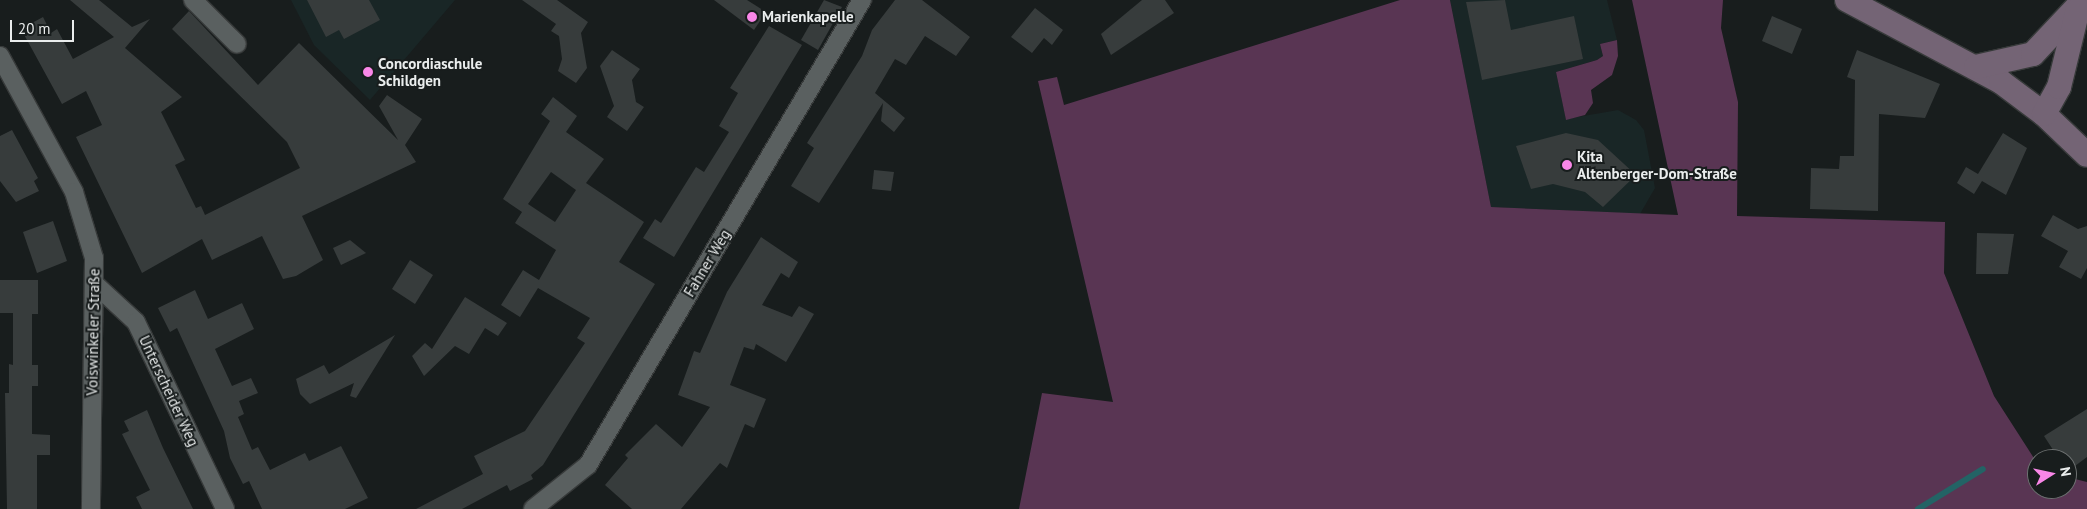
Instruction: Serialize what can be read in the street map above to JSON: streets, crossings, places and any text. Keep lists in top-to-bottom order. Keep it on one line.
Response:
{"streets":{"street":["Fahner Weg","Voiswinkeler Straße","Unterscheider Weg"]},"crossings":[["Voiswinkeler Straße","Unterscheider Weg"]],"places":["Marienkapelle","Concordiaschule Schildgen","Kita Altenberger-Dom-Straße"],"scale_bar":"20 m","north":"right"}
